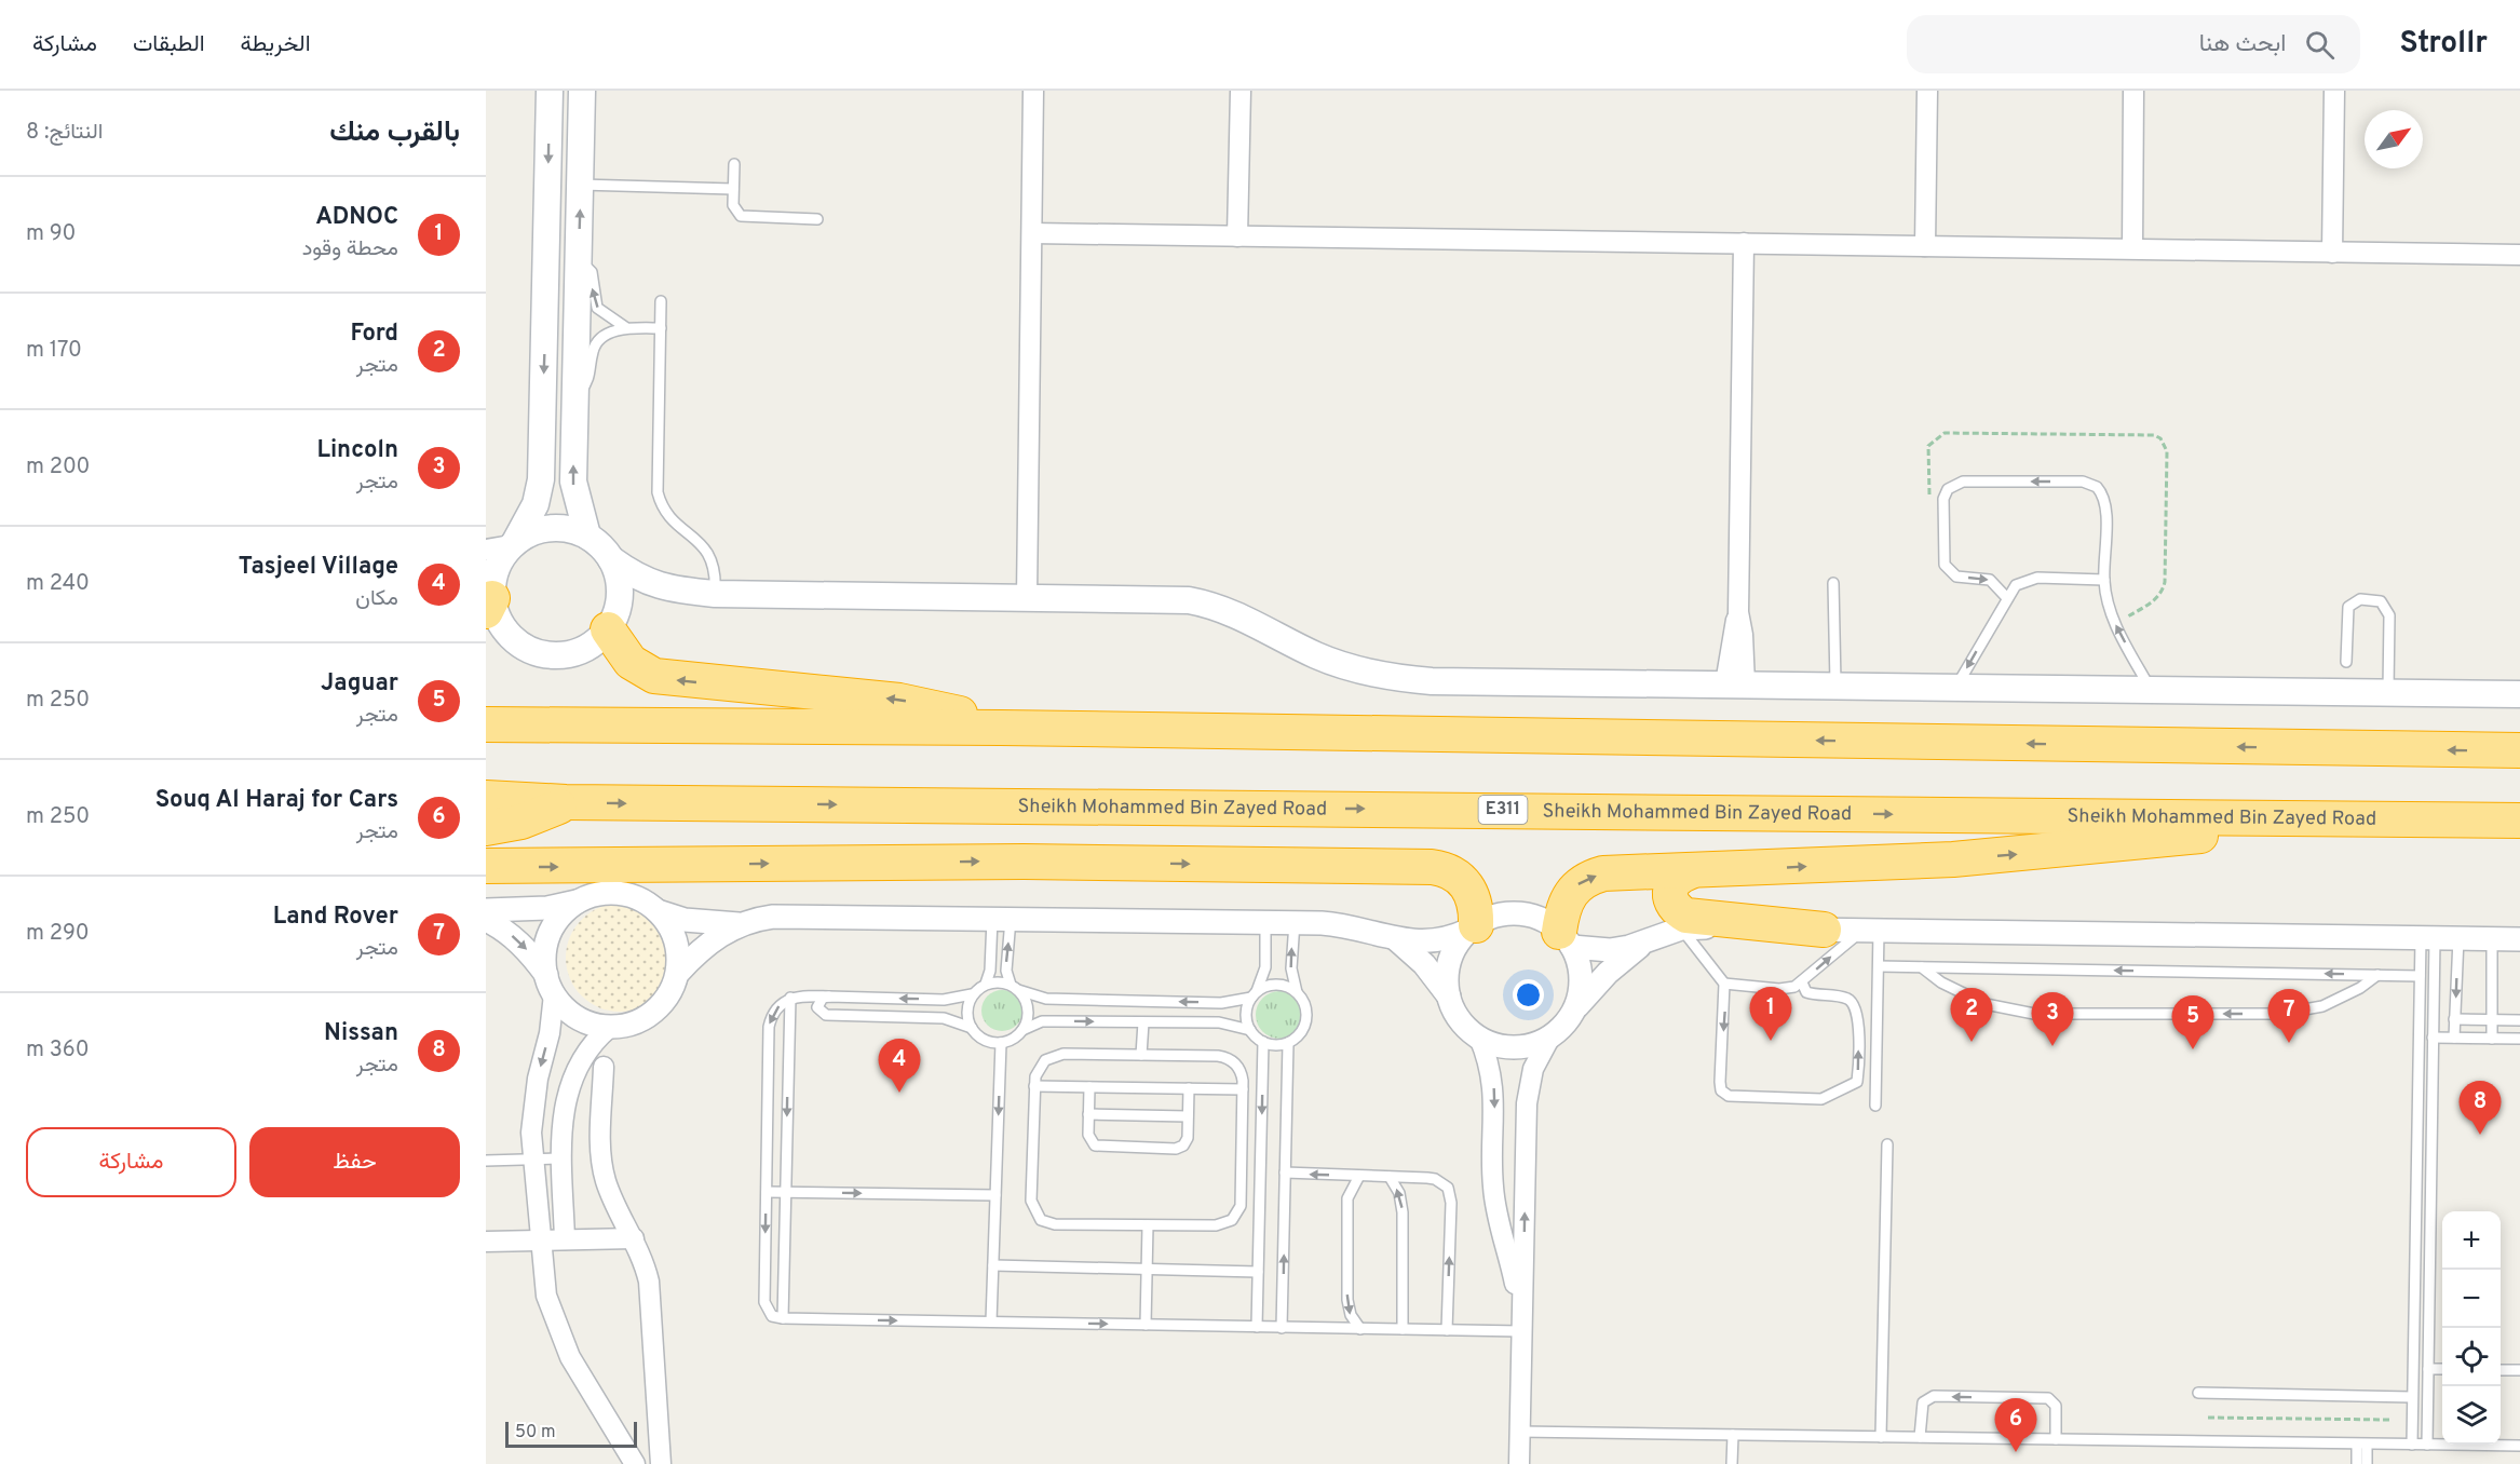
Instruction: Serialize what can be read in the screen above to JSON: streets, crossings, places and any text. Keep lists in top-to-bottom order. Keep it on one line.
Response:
{"streets":{"highway":["Sheikh Mohammed Bin Zayed Road","E311"]},"scale_bar":"50 m","north":"top right","page":{"header":"Strollr","search":"ابحث هنا","nav":["الخريطة","الطبقات","مشاركة"],"heading":["بالقرب منك","النتائج: 8"],"list":[{"mark":"1","name":"ADNOC","note":"محطة وقود","value":"90 m"},{"mark":"2","name":"Ford","note":"متجر","value":"170 m"},{"mark":"3","name":"Lincoln","note":"متجر","value":"200 m"},{"mark":"4","name":"Tasjeel Village","note":"مكان","value":"240 m"},{"mark":"5","name":"Jaguar","note":"متجر","value":"250 m"},{"mark":"6","name":"Souq Al Haraj for Cars","note":"متجر","value":"250 m"},{"mark":"7","name":"Land Rover","note":"متجر","value":"290 m"},{"mark":"8","name":"Nissan","note":"متجر","value":"360 m"}],"pins":["1","2","7","3","5","4","8","6"],"buttons":["حفظ","مشاركة"],"map_buttons":["+","−"],"scale":"50 m"}}
